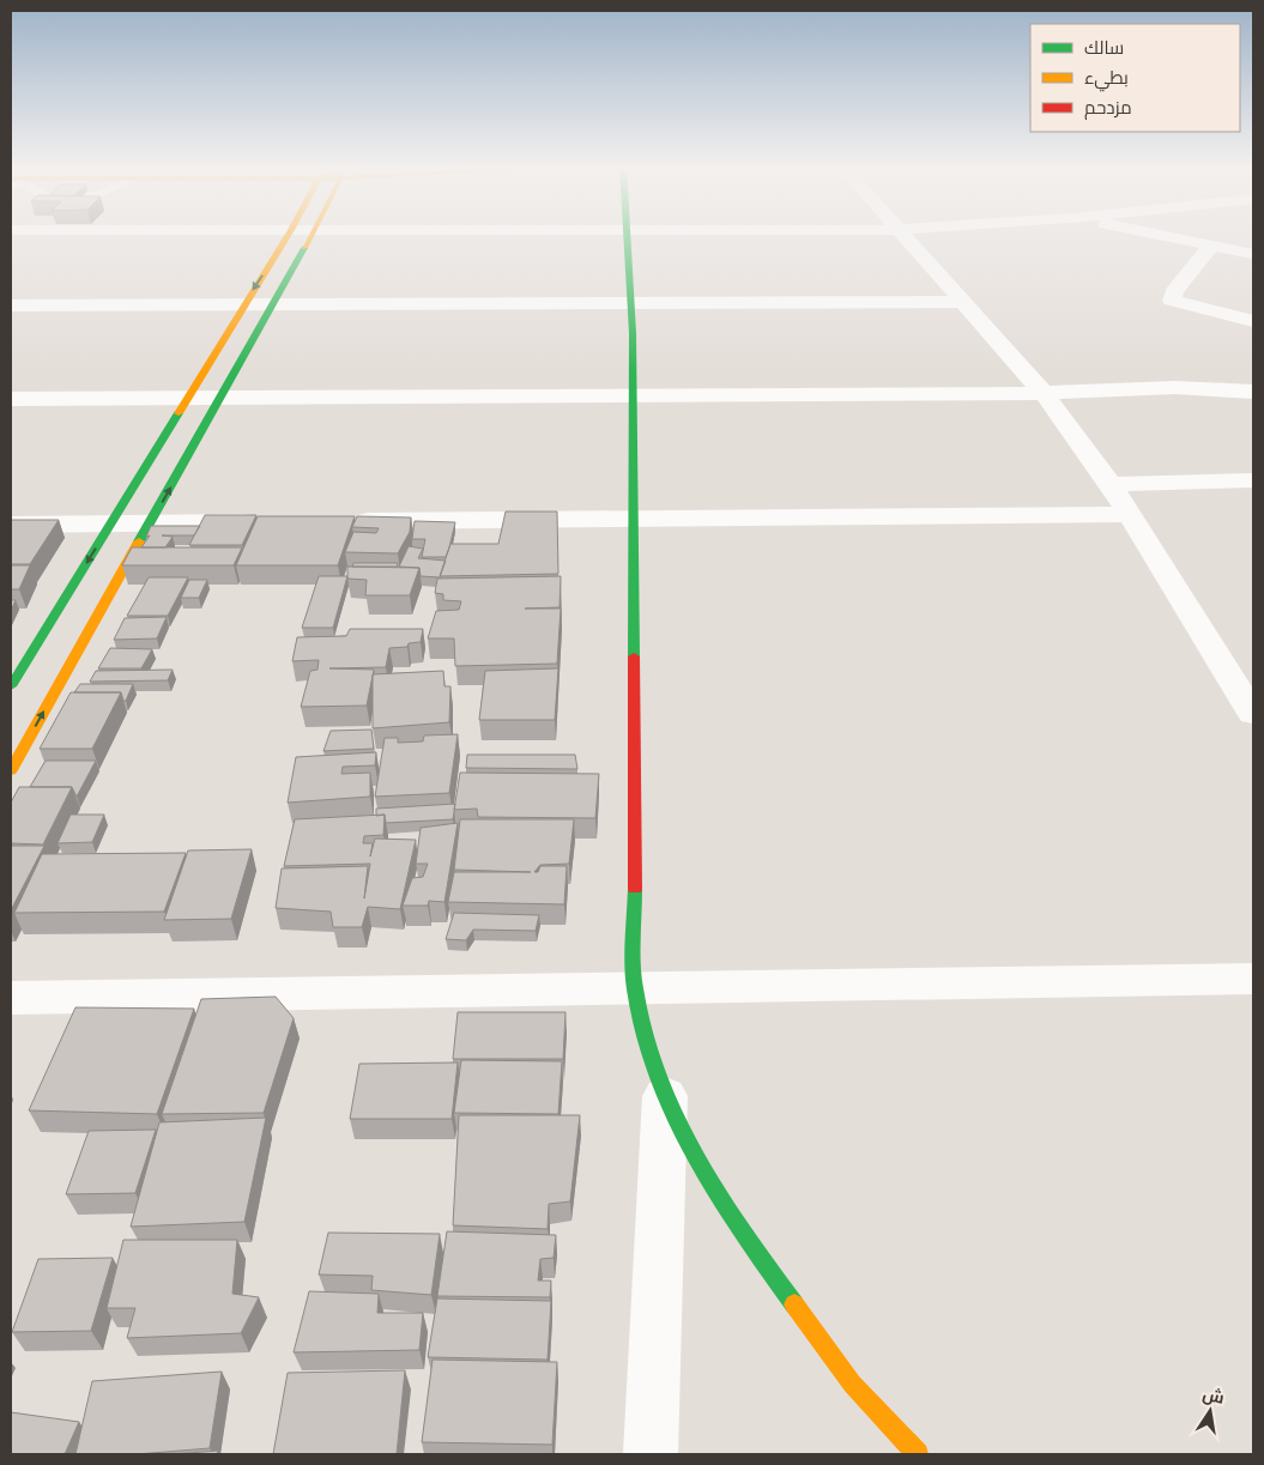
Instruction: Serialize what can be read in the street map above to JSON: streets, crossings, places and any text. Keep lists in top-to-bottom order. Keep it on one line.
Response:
{"legend":["سالك","بطيء","مزدحم"],"north":"top"}
